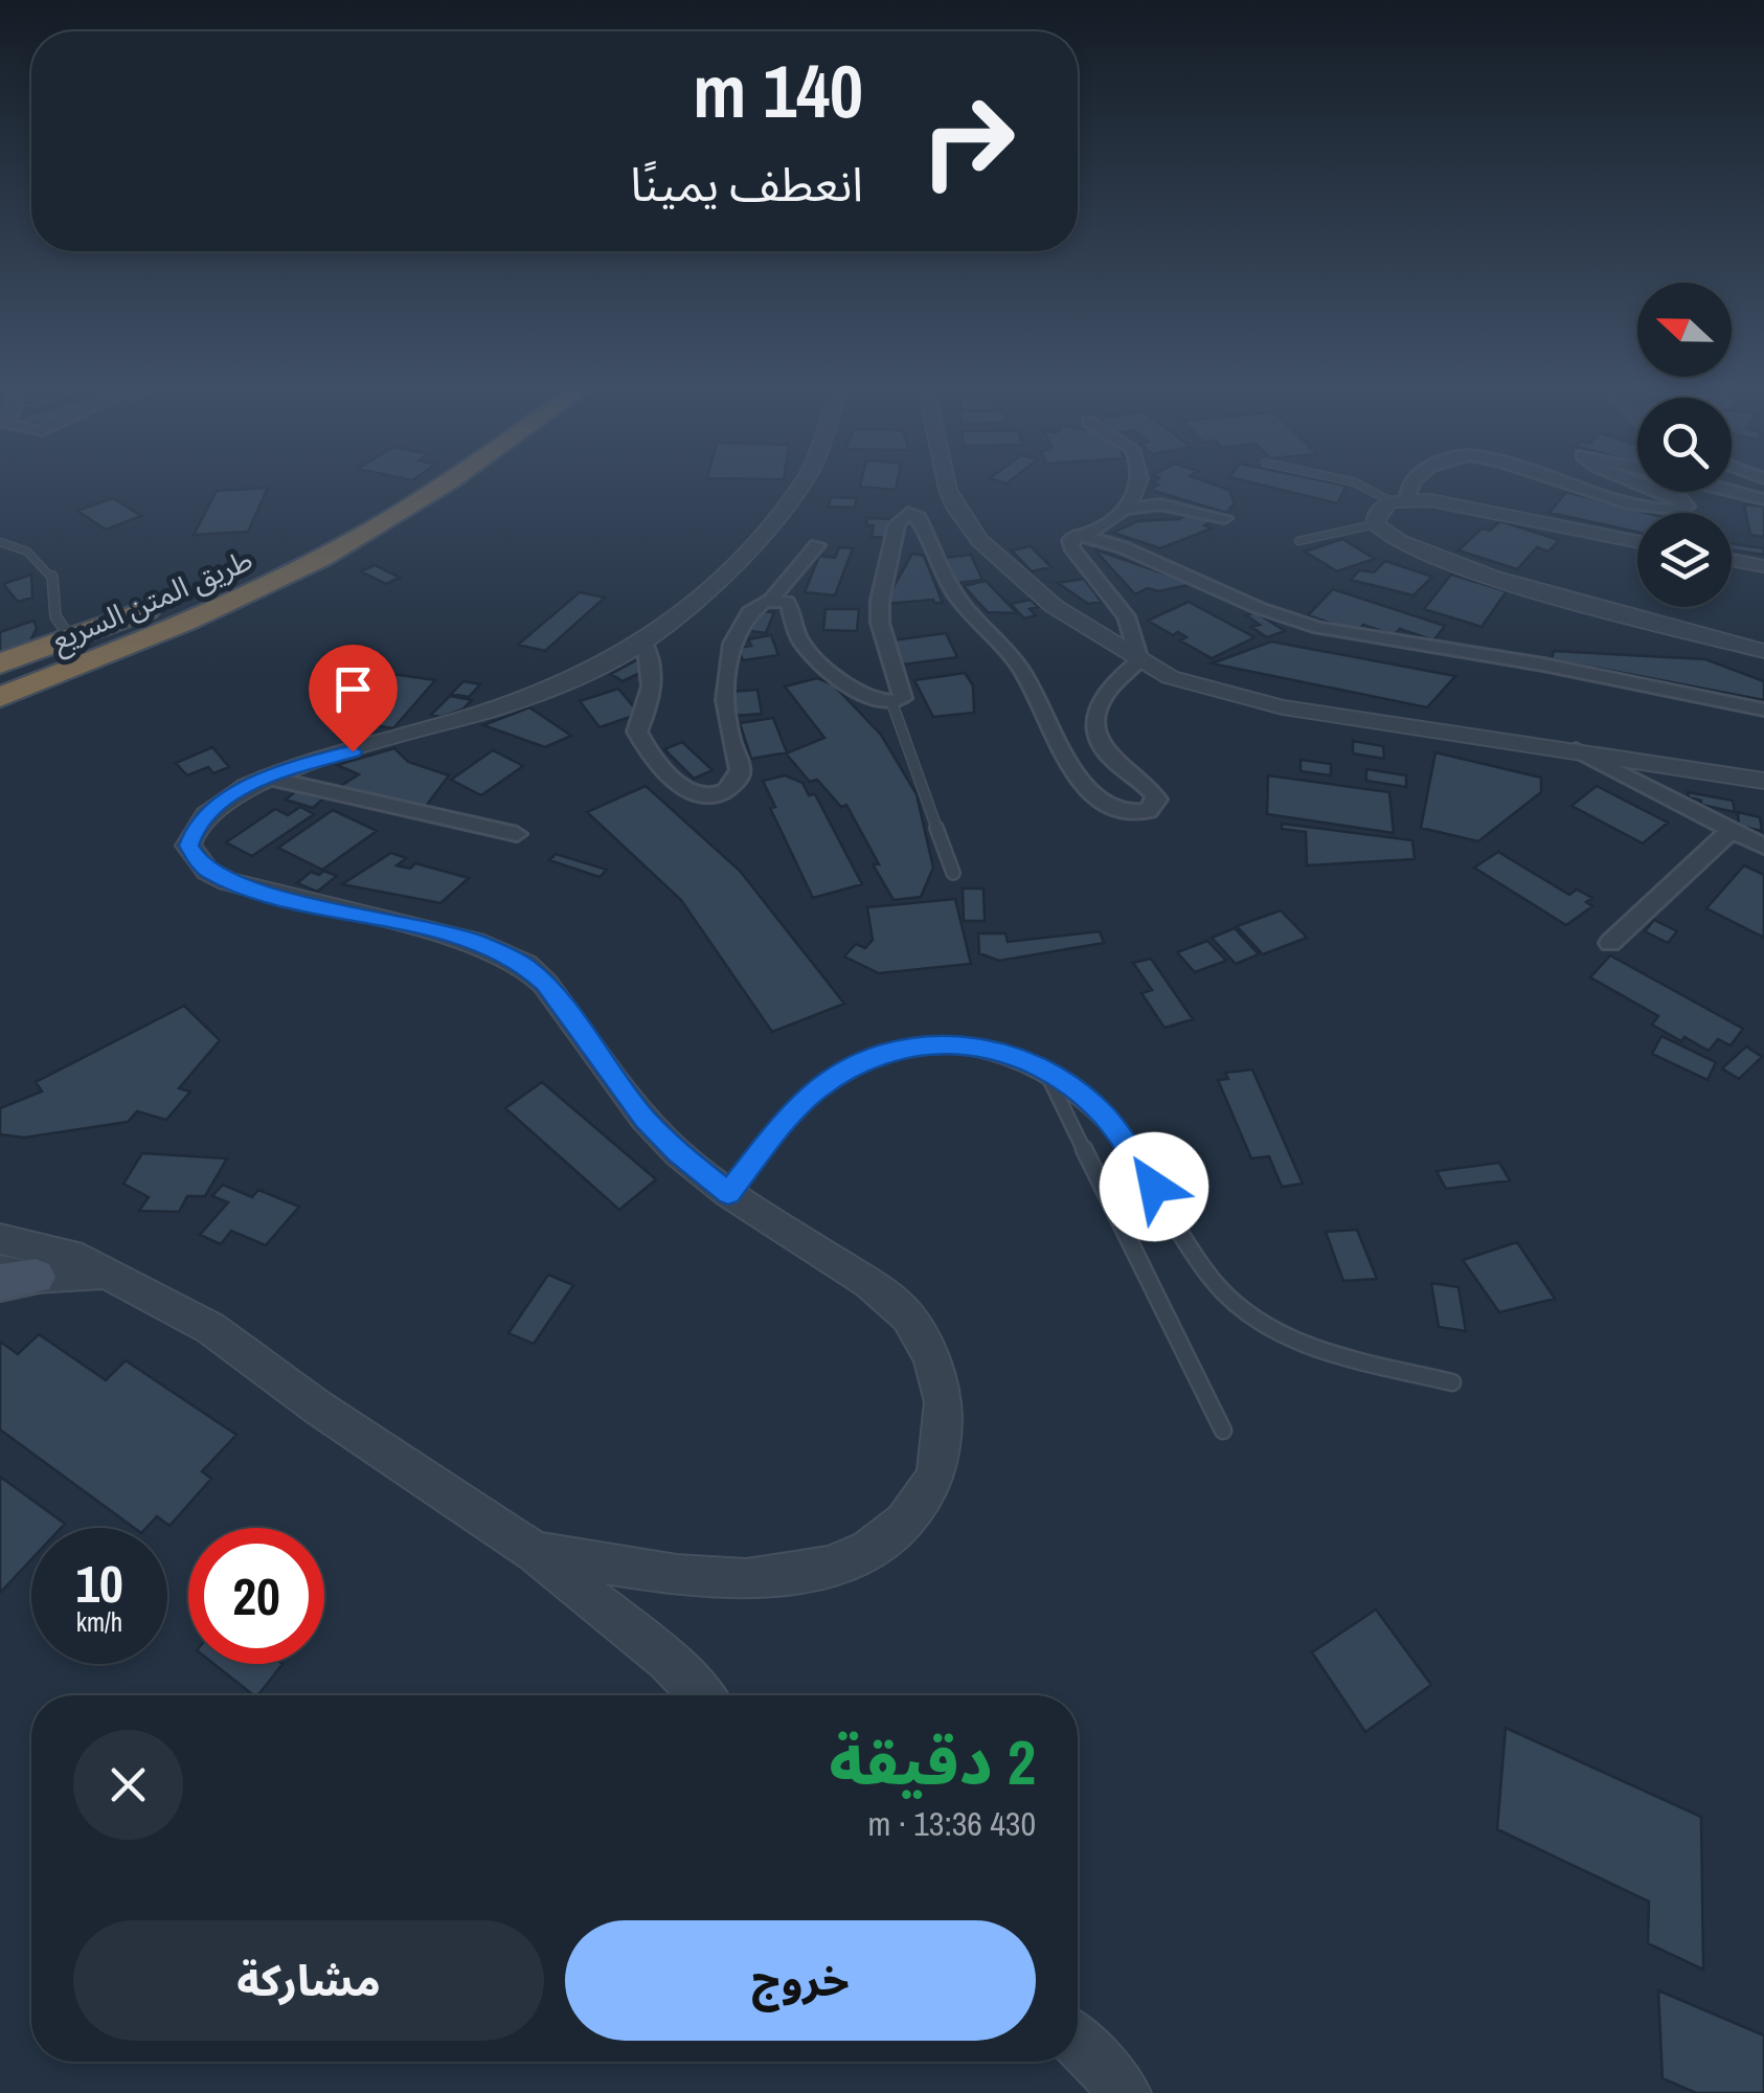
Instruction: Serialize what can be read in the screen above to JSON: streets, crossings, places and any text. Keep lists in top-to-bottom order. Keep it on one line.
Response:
{"streets":{"highway":["طريق المتن السريع"]},"north":"left","page":{"turn":["140 m","انعطف يمينًا"],"speed":"10 km/h","limit":"20","heading":["2 دقيقة","430 m · 13:36"],"buttons":["خروج","مشاركة"]}}
